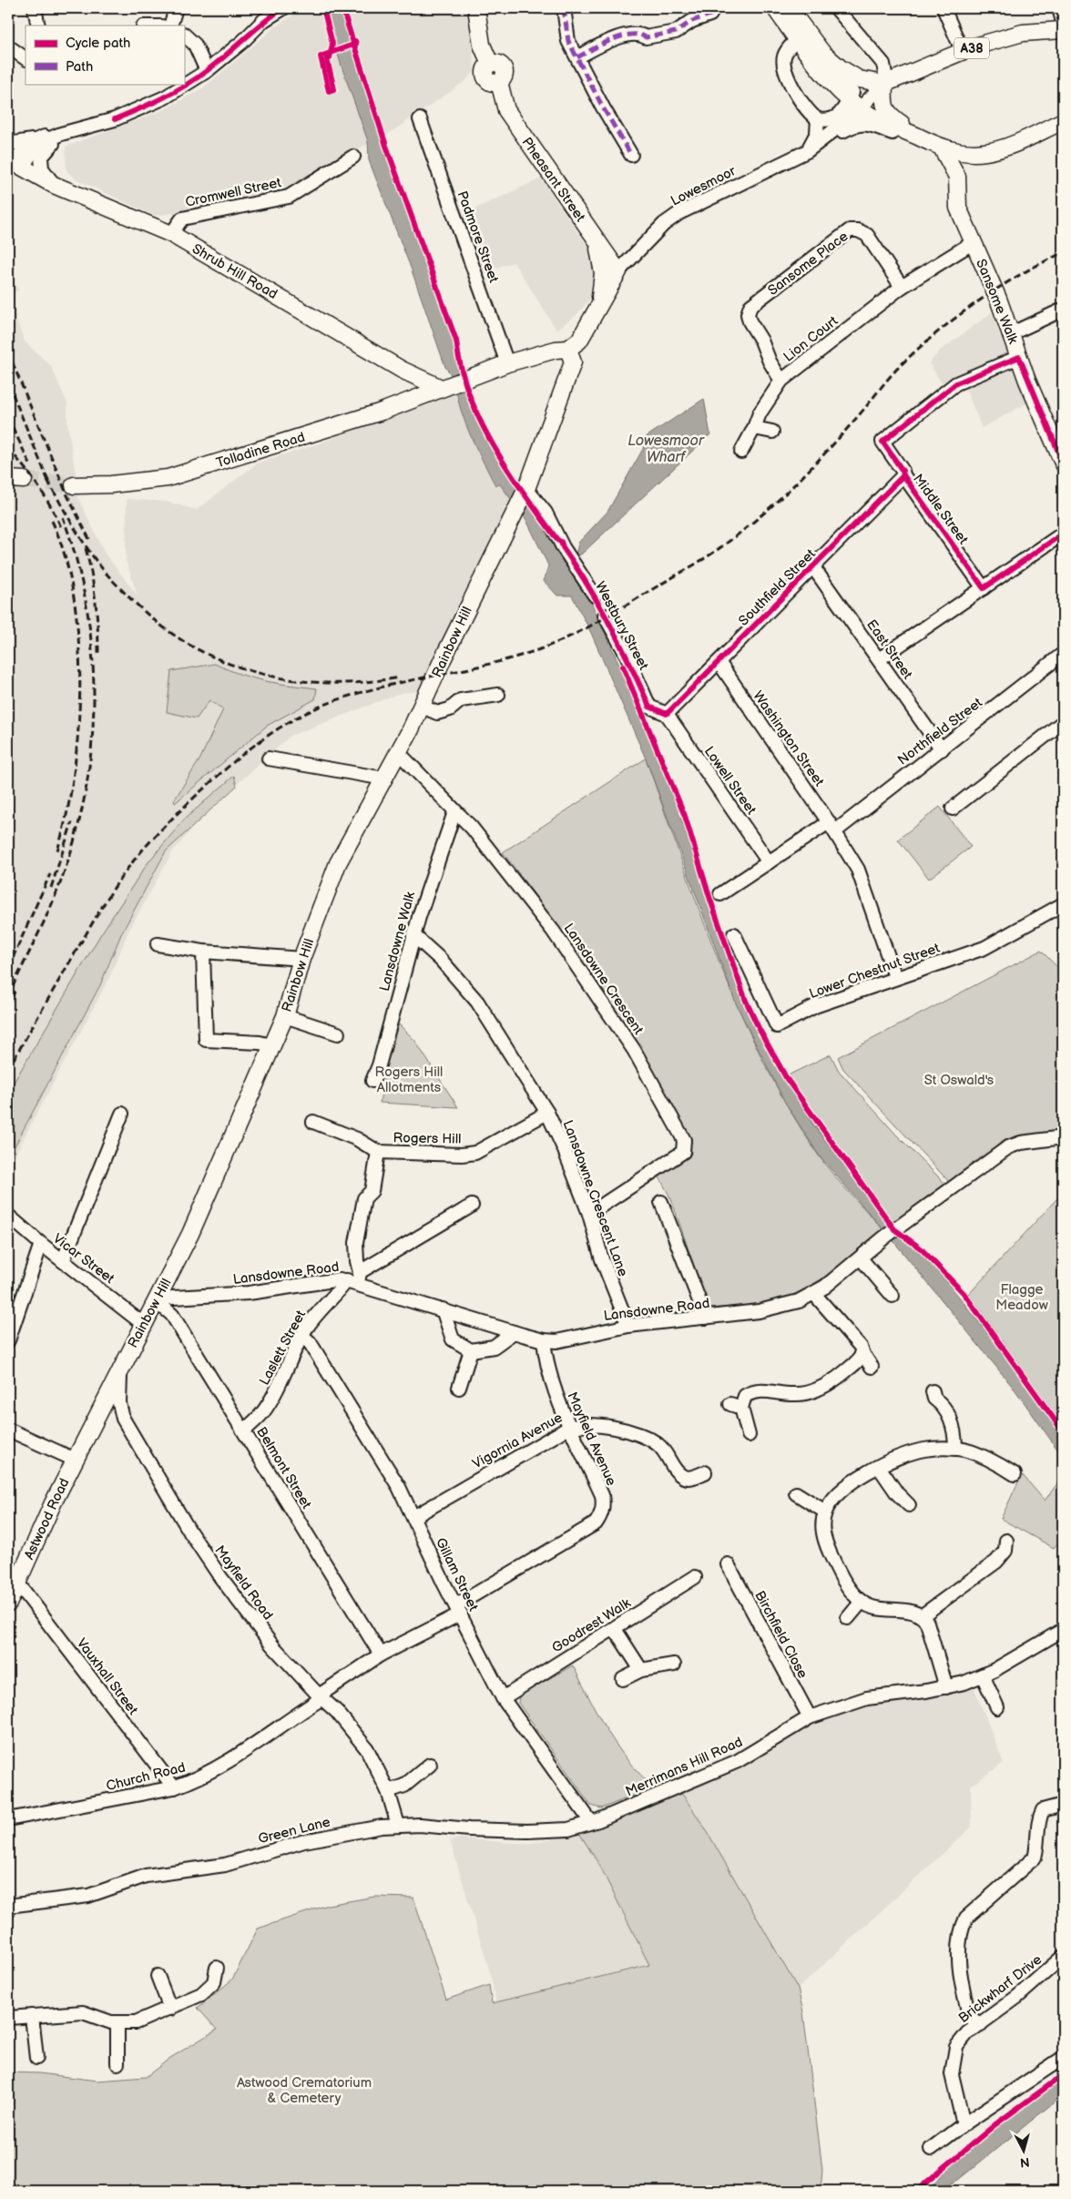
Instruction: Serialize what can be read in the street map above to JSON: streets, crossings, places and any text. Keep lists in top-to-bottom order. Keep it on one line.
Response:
{"streets":{"main road":["A38","Pheasant Street","Shrub Hill Road","Sansome Walk","Tolladine Road","Rainbow Hill","Astwood Road"],"street":["Lowesmoor","Cromwell Street","Padmore Street","Sansome Place","Lion Court","Middle Street","Southfield Street","Westbury Street","East Street","Northfield Street","Washington Street","Lowell Street","Lansdowne Walk","Lower Chestnut Street","Lansdowne Crescent","Rogers Hill","Lansdowne Crescent Lane","Vicar Street","Lansdowne Road","Laslett Street","Mayfield Avenue","Vigornia Avenue","Belmont Street","Gillam Street","Mayfield Road","Goodrest Walk","Birchfield Close","Vauxhall Street","Merrimans Hill Road","Church Road","Green Lane","Brickwharf Drive"]},"crossings":[["Pheasant Street","Lowesmoor"],["Cromwell Street","Shrub Hill Road"],["Padmore Street","Tolladine Road"],["Sansome Place","Lion Court"],["Shrub Hill Road","Tolladine Road"],["Sansome Walk","Middle Street"],["Tolladine Road","Rainbow Hill"],["Middle Street","Southfield Street"],["Southfield Street","Westbury Street"],["Southfield Street","East Street"],["Southfield Street","Washington Street"],["Southfield Street","Lowell Street"],["Westbury Street","Rainbow Hill"],["Westbury Street","Lowell Street"],["Rainbow Hill","Lansdowne Crescent"],["Rainbow Hill","Vicar Street"],["Rainbow Hill","Lansdowne Road"],["Rainbow Hill","Belmont Street"],["Rainbow Hill","Astwood Road"],["Rainbow Hill","Mayfield Road"],["East Street","Northfield Street"],["Northfield Street","Washington Street"],["Northfield Street","Lowell Street"],["Washington Street","Lower Chestnut Street"],["Lansdowne Walk","Lansdowne Crescent"],["Lansdowne Walk","Lansdowne Crescent Lane"],["Lansdowne Crescent","Lansdowne Crescent Lane"],["Rogers Hill","Lansdowne Crescent Lane"],["Lansdowne Crescent Lane","Lansdowne Road"],["Lansdowne Road","Laslett Street"],["Lansdowne Road","Mayfield Avenue"],["Lansdowne Road","Belmont Street"],["Laslett Street","Belmont Street"],["Laslett Street","Gillam Street"],["Mayfield Avenue","Vigornia Avenue"],["Mayfield Avenue","Belmont Street"],["Mayfield Avenue","Gillam Street"],["Mayfield Avenue","Church Road"],["Vigornia Avenue","Gillam Street"],["Belmont Street","Church Road"],["Astwood Road","Vauxhall Street"],["Gillam Street","Goodrest Walk"],["Gillam Street","Merrimans Hill Road"],["Gillam Street","Green Lane"],["Mayfield Road","Church Road"],["Mayfield Road","Green Lane"],["Birchfield Close","Merrimans Hill Road"],["Vauxhall Street","Church Road"],["Merrimans Hill Road","Green Lane"]],"water":["Lowesmoor Wharf"],"parks":["Rogers Hill Allotments","St Oswald's","Flagge Meadow","Astwood Crematorium & Cemetery"],"legend":["Cycle path","Path"],"north":"bottom"}
